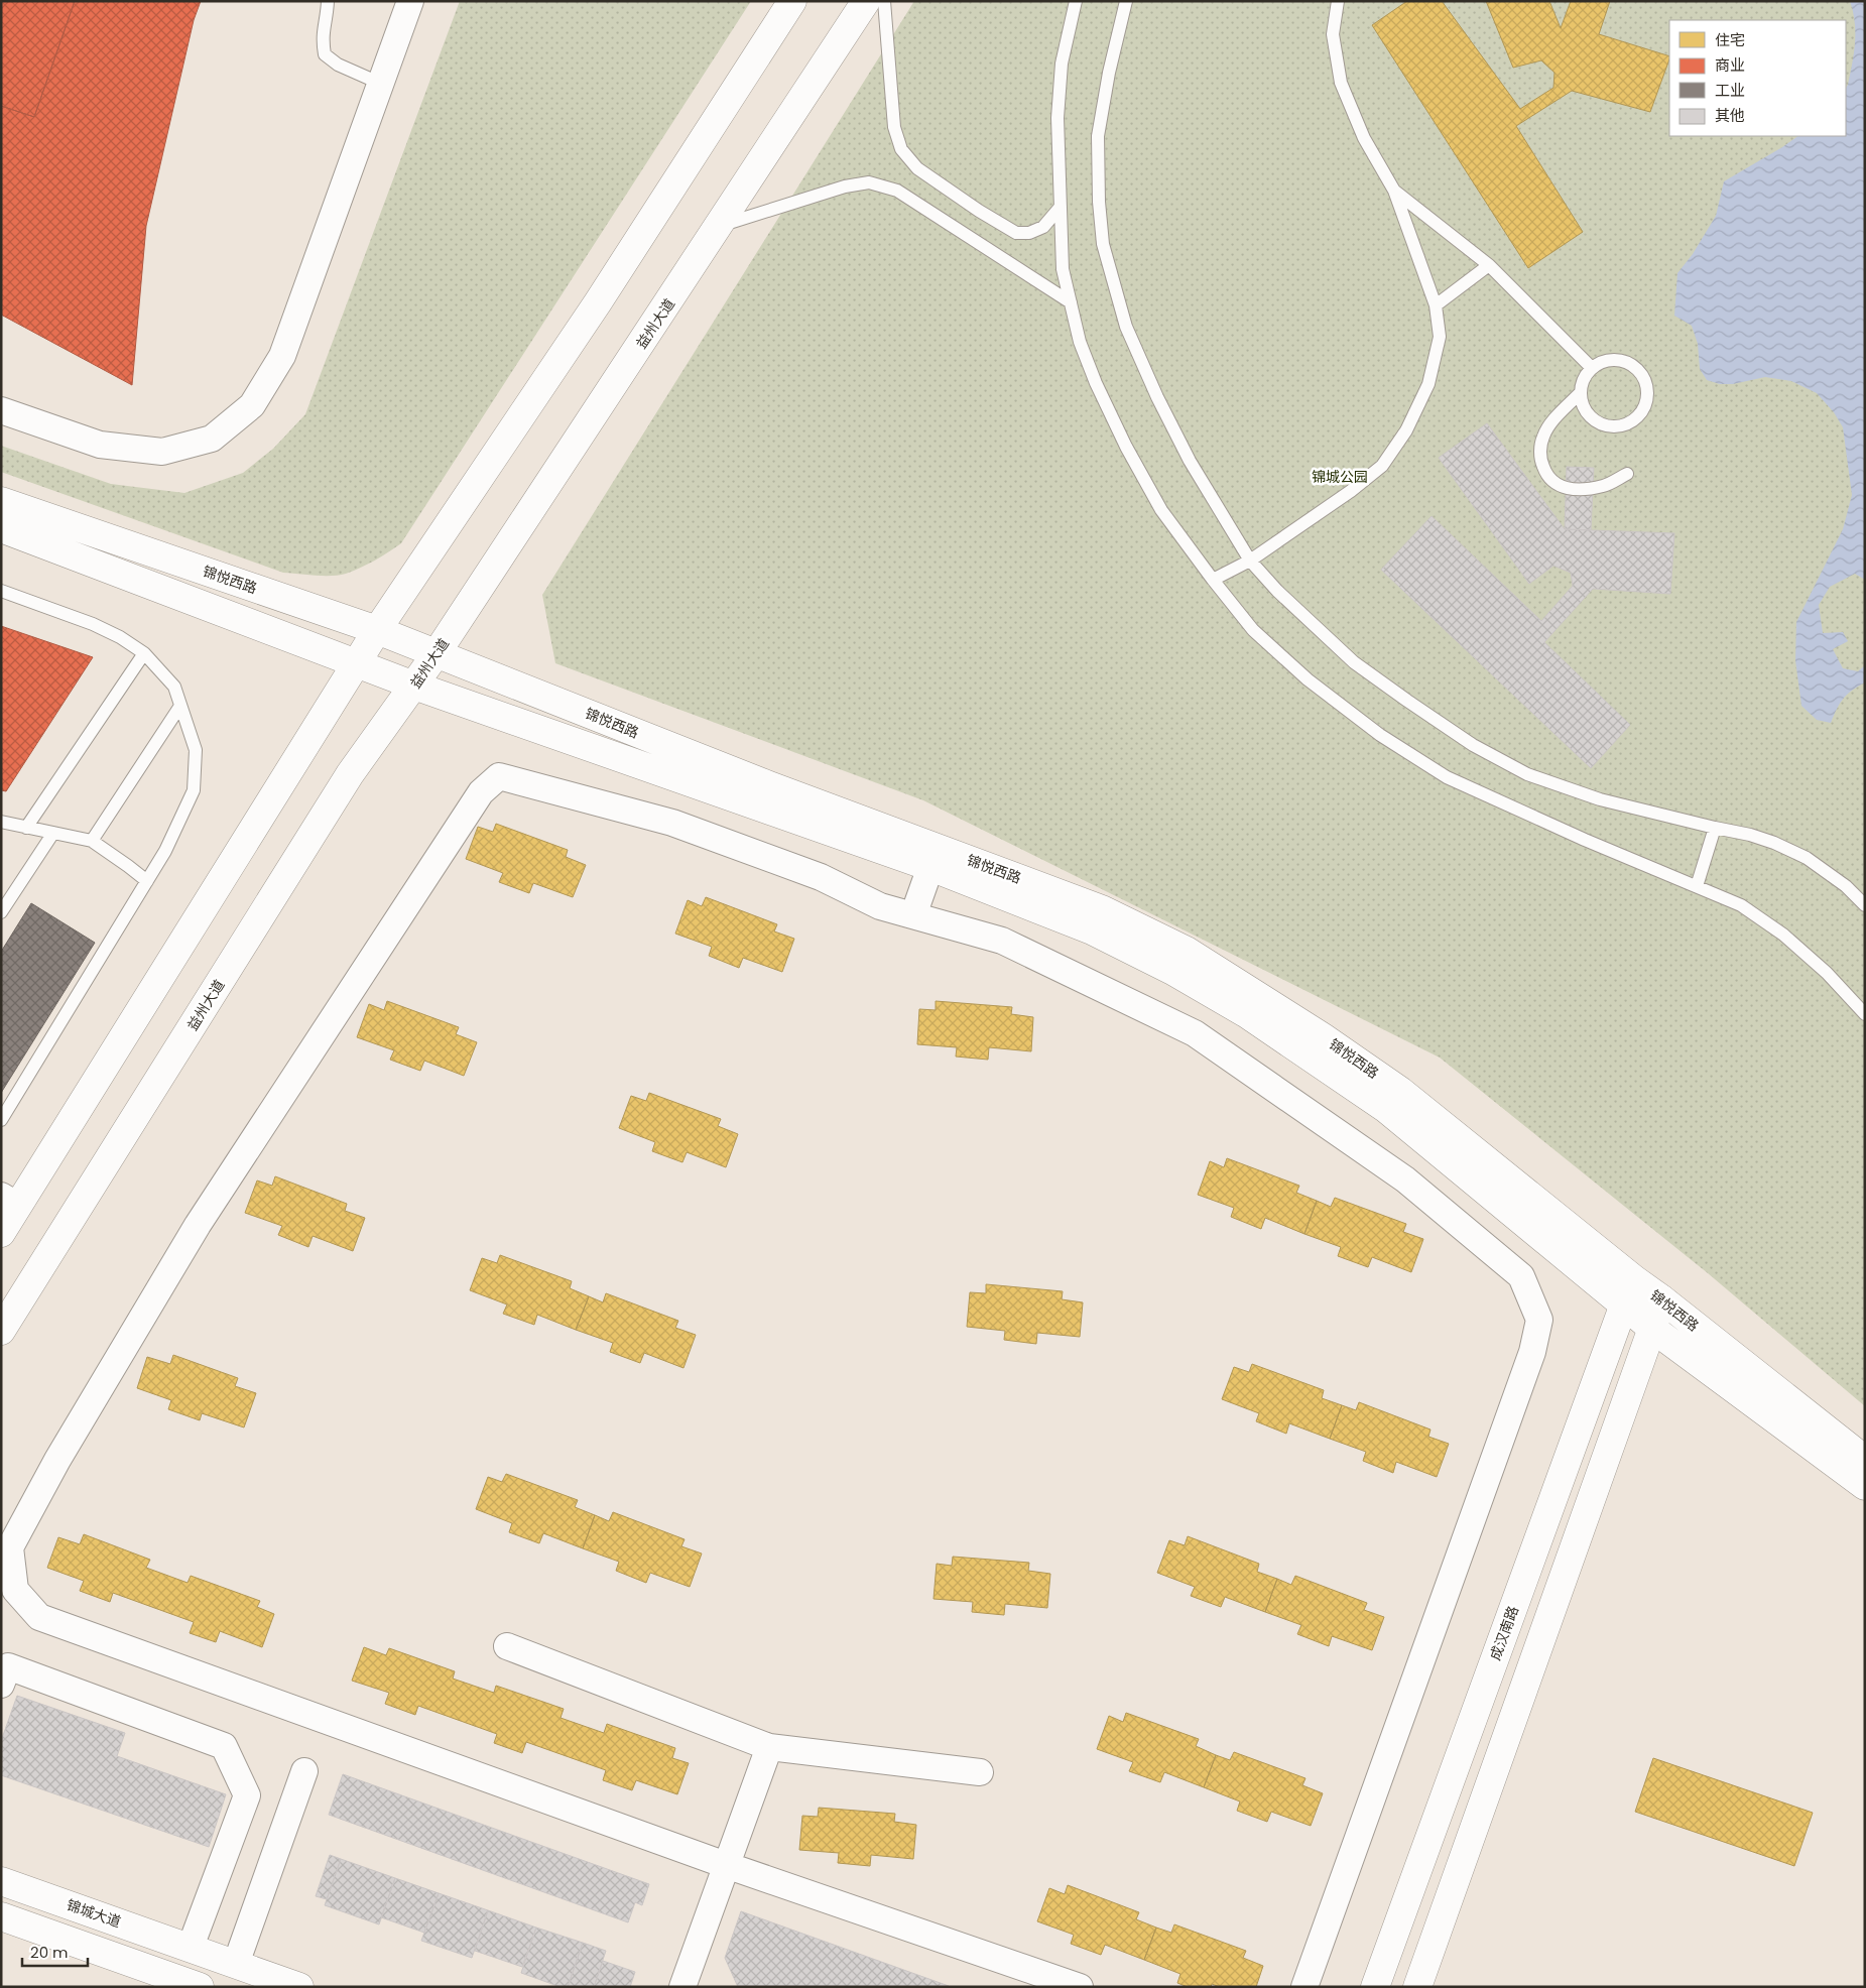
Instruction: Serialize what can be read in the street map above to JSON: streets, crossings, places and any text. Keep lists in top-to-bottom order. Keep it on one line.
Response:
{"streets":{"main road":["益州大道","锦悦西路","成汉南路","锦城大道"]},"crossings":[["益州大道","锦悦西路"],["锦悦西路","成汉南路"]],"parks":["锦城公园"],"legend":["住宅","商业","工业","其他"],"scale_bar":"20 m"}
